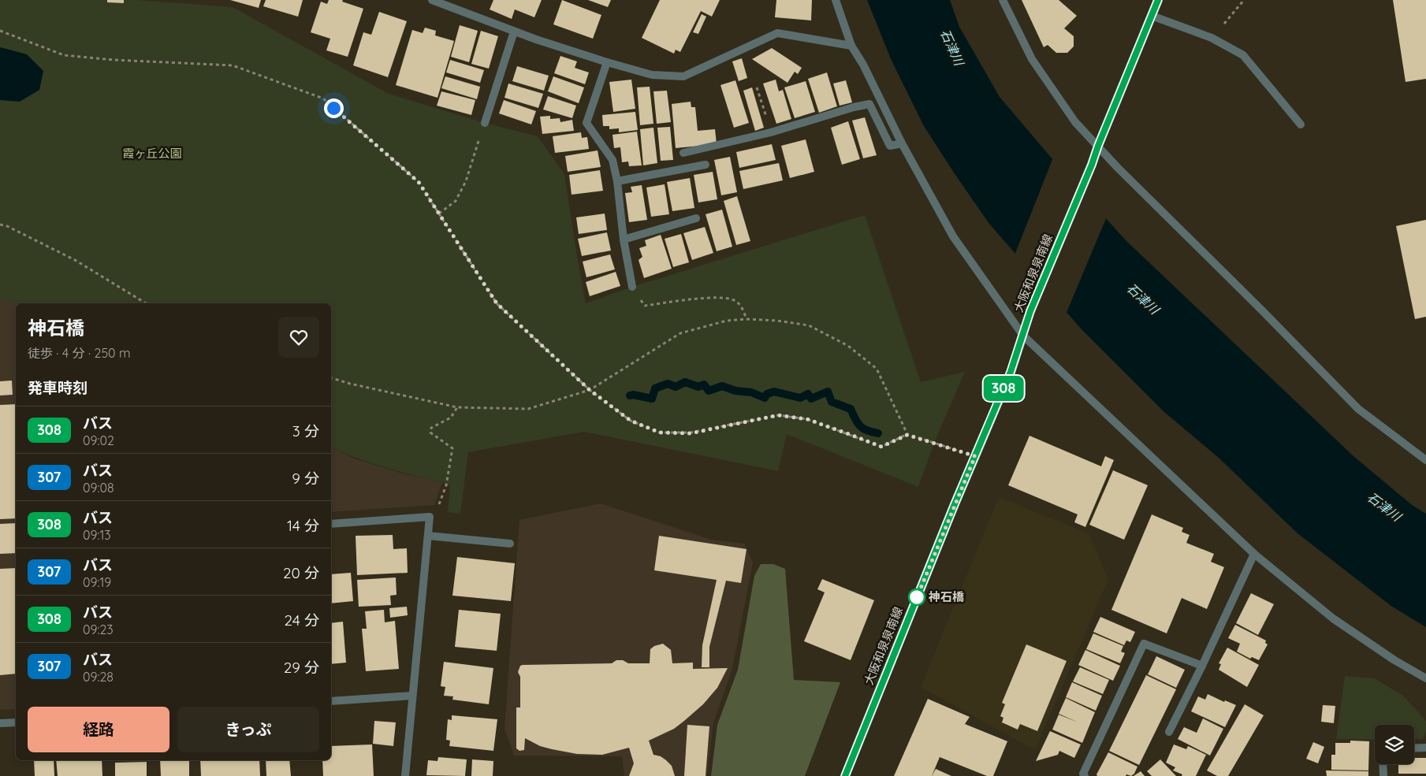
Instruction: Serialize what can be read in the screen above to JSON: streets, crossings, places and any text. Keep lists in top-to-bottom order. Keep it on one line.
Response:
{"streets":{"main road":["大阪和泉泉南線"]},"water":["石津川"],"parks":["霞ヶ丘公園"],"places":["神石橋"],"lines":["bus line 308"],"page":{"on_map":"308","heading":[["神石橋","徒歩 · 4 分 · 250 m"],"発車時刻"],"list":[{"mark":"308","name":"バス","note":"09:02","value":"3 分"},{"mark":"307","name":"バス","note":"09:08","value":"9 分"},{"mark":"308","name":"バス","note":"09:13","value":"14 分"},{"mark":"307","name":"バス","note":"09:19","value":"20 分"},{"mark":"308","name":"バス","note":"09:23","value":"24 分"},{"mark":"307","name":"バス","note":"09:28","value":"29 分"}],"buttons":["経路","きっぷ"]}}
